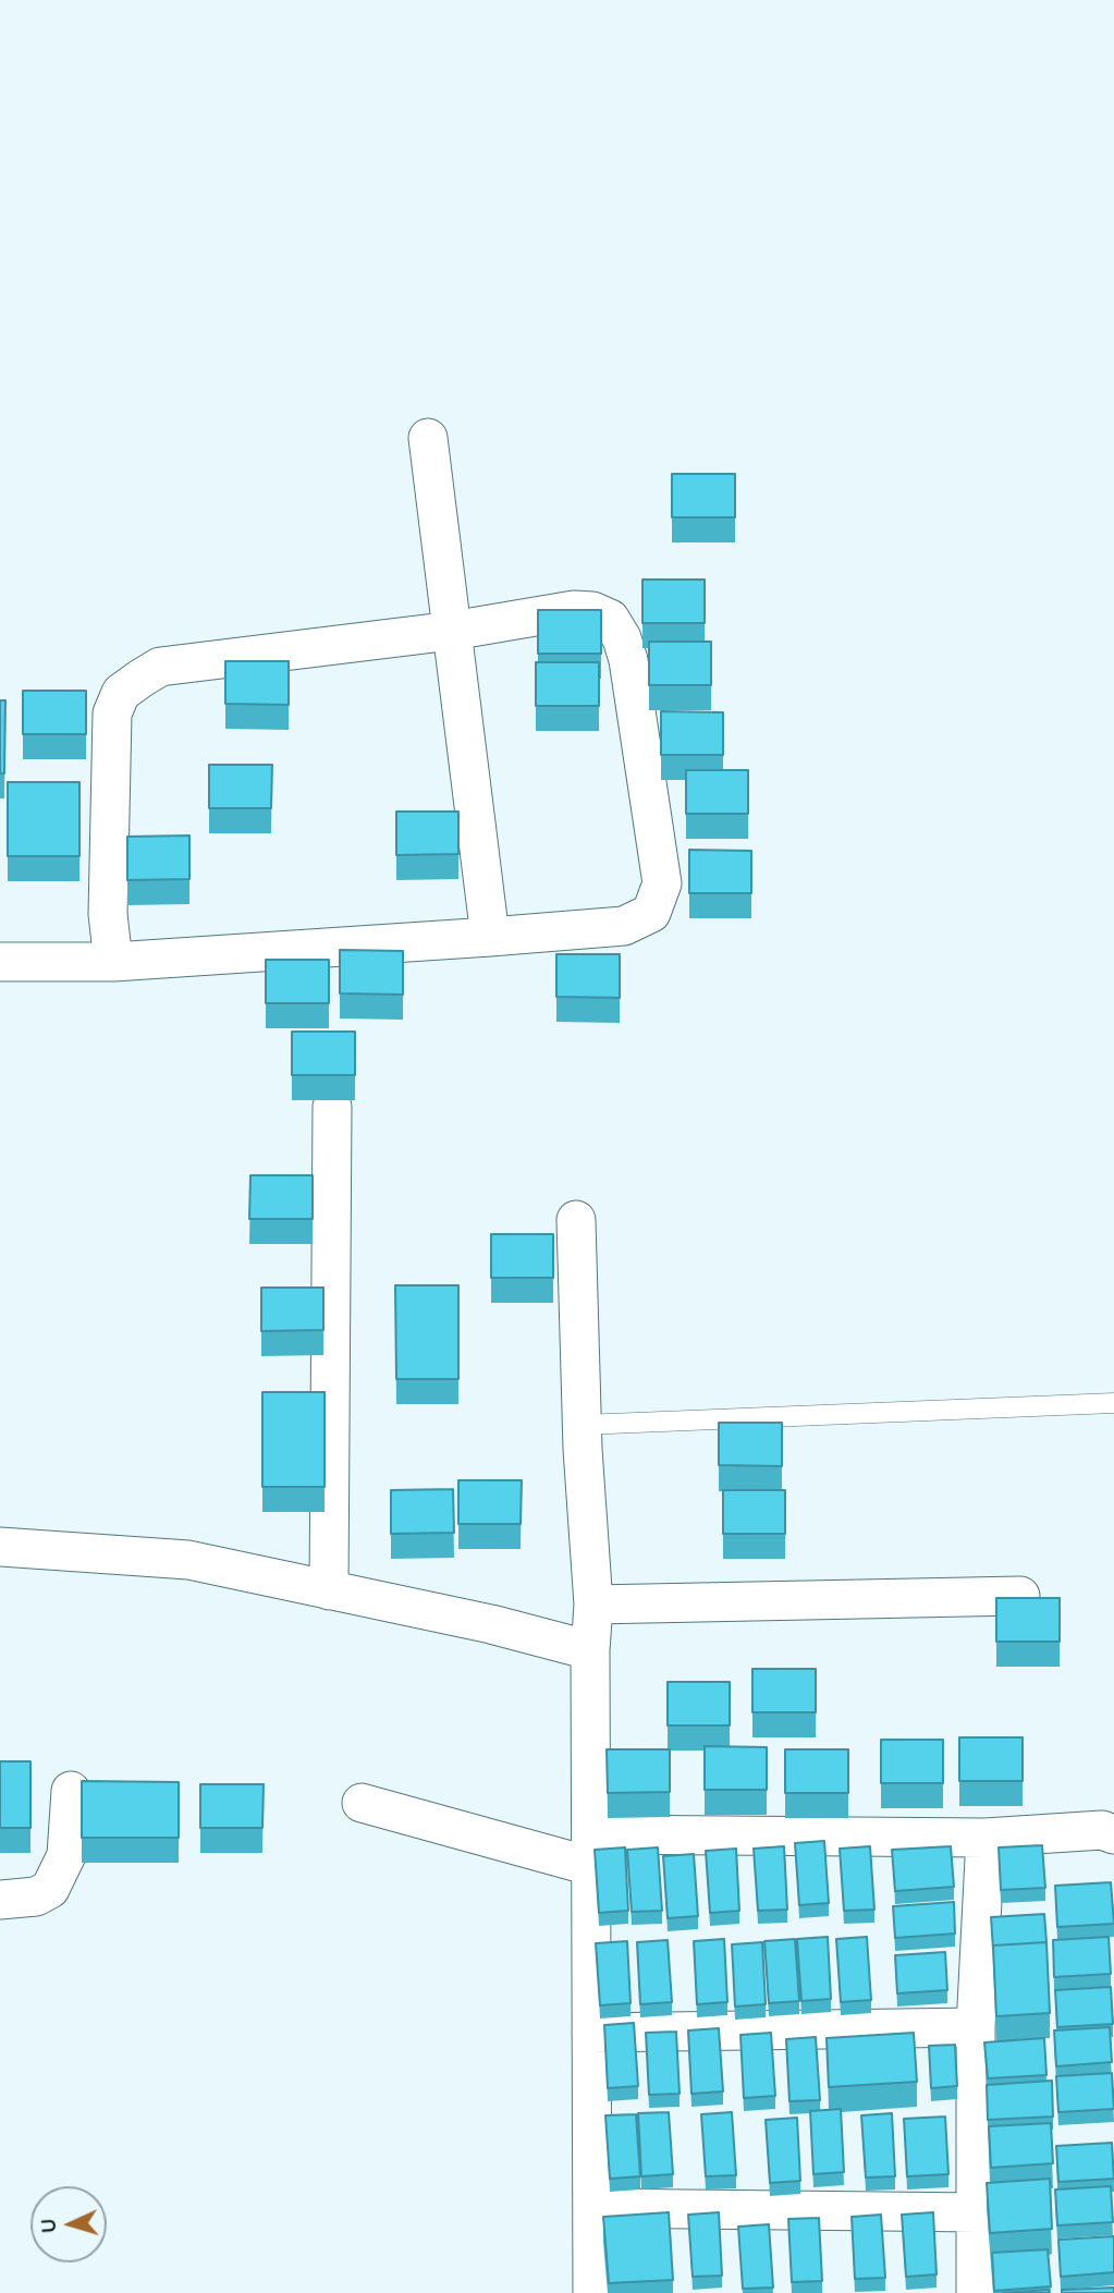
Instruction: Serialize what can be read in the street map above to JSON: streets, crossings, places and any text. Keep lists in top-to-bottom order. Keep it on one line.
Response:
{"north":"left"}
